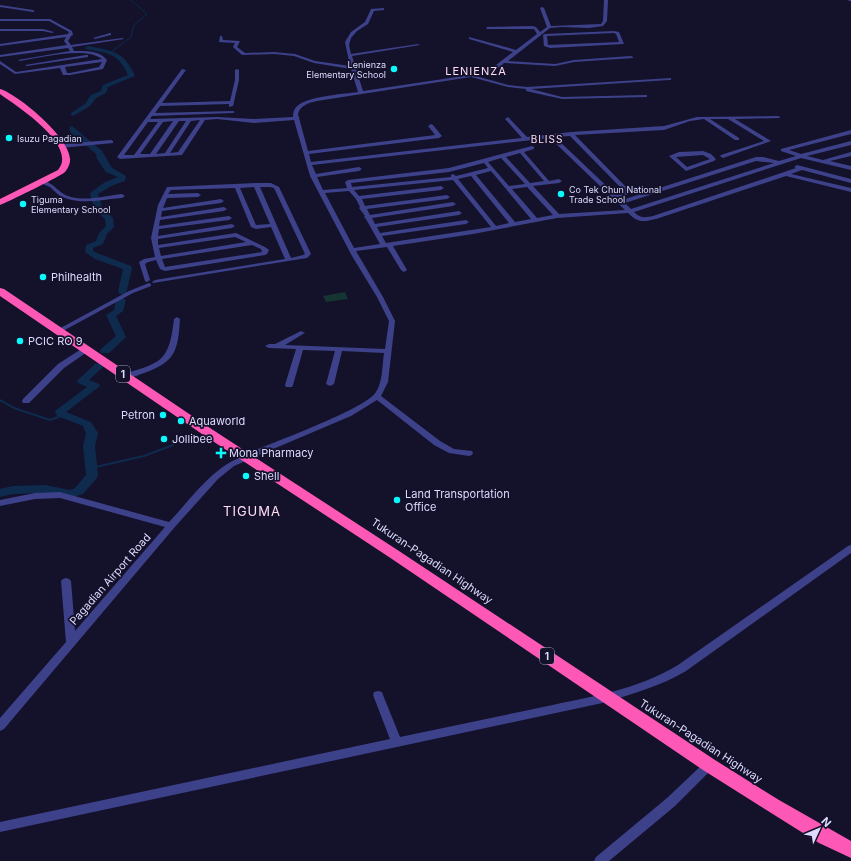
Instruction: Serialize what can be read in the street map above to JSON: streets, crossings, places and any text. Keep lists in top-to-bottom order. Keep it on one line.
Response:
{"streets":{"highway":["1","Tukuran-Pagadian Highway"],"street":["Pagadian Airport Road"]},"crossings":[["Tukuran-Pagadian Highway","Pagadian Airport Road"]],"districts":["LENIENZA","BLISS","TIGUMA"],"places":{"other":["Lenienza Elementary School","Isuzu Pagadian","Co Tek Chun National Trade School","Tiguma Elementary School","Philhealth","PCIC RO 9","Petron","Aquaworld","Jollibee","Shell","Land Transportation Office"],"health":["Mona Pharmacy"]},"north":"top right"}
